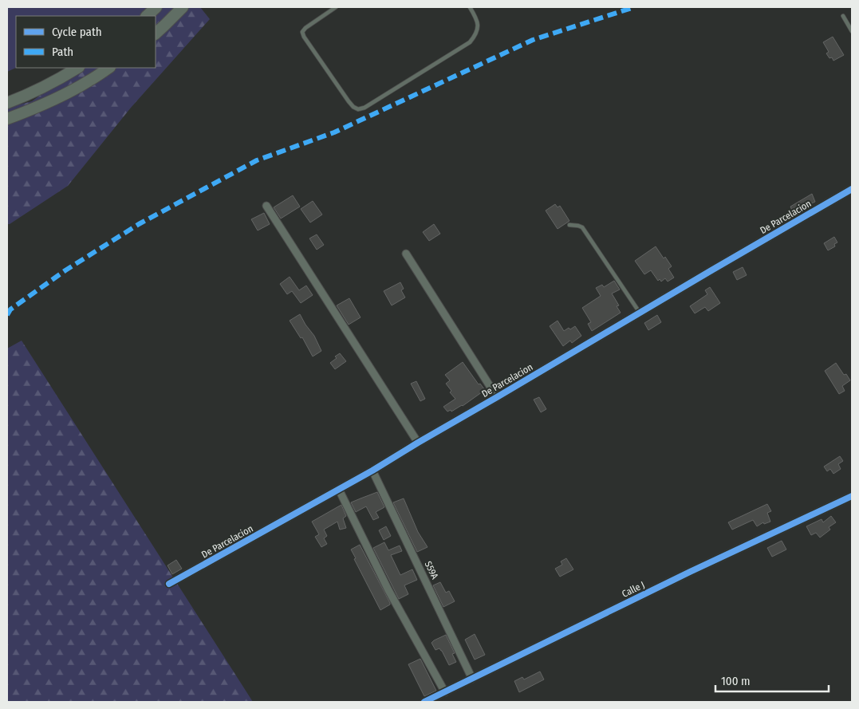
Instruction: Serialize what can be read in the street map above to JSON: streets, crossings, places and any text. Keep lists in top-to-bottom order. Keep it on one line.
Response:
{"streets":{"street":["De Parcelacion","S59A","Calle J"]},"crossings":[["De Parcelacion","S59A"],["S59A","Calle J"]],"legend":["Cycle path","Path"],"scale_bar":"100 m"}
